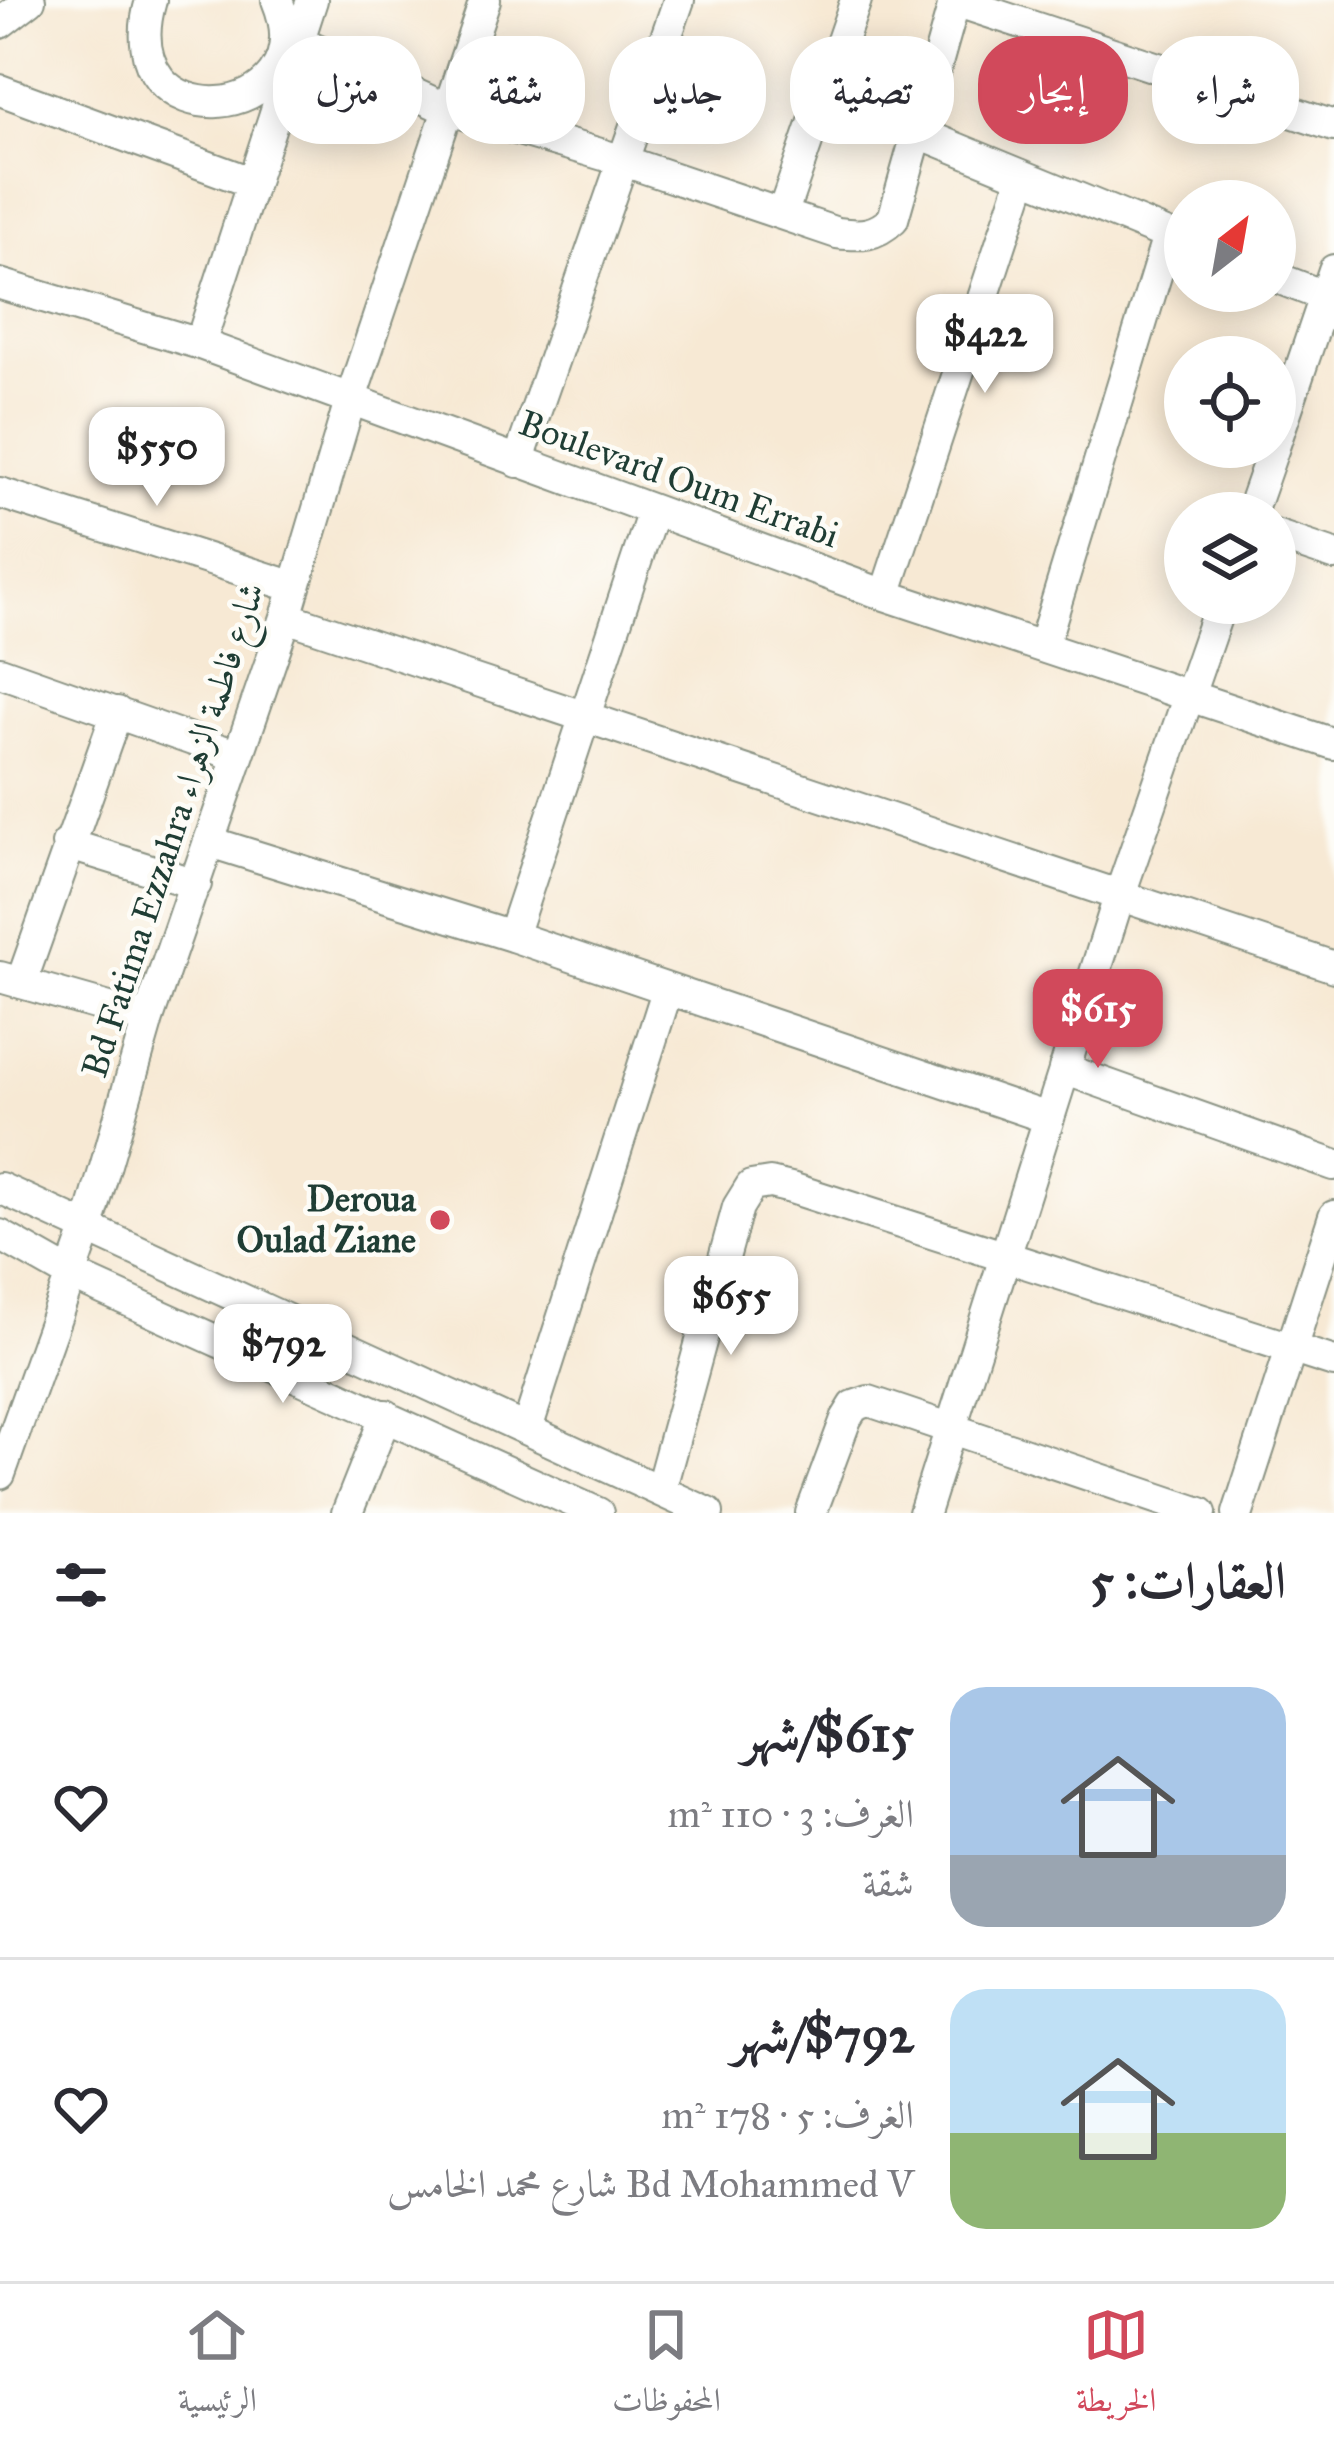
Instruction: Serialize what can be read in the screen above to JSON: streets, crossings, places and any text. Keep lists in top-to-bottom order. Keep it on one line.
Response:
{"streets":{"street":["Boulevard Oum Errabi","Bd Fatima Ezzahra شارع فاطمة الزهراء"]},"crossings":[["Boulevard Oum Errabi","Bd Fatima Ezzahra شارع فاطمة الزهراء"]],"places":["Deroua Oulad Ziane"],"north":"top right","page":{"chip":["شراء","إيجار","تصفية","جديد","شقة","منزل"],"price":["$422","$550","$615","$655","$792"],"heading":"العقارات: 5","list":[{"name":"$615/شهر","note":"الغرف: 3 · 110 m² · شقة"},{"name":"$792/شهر","note":"الغرف: 5 · 178 m² · Bd Mohammed V شارع محمد الخامس"}],"tabs":["الخريطة","المحفوظات","الرئيسية"]}}
